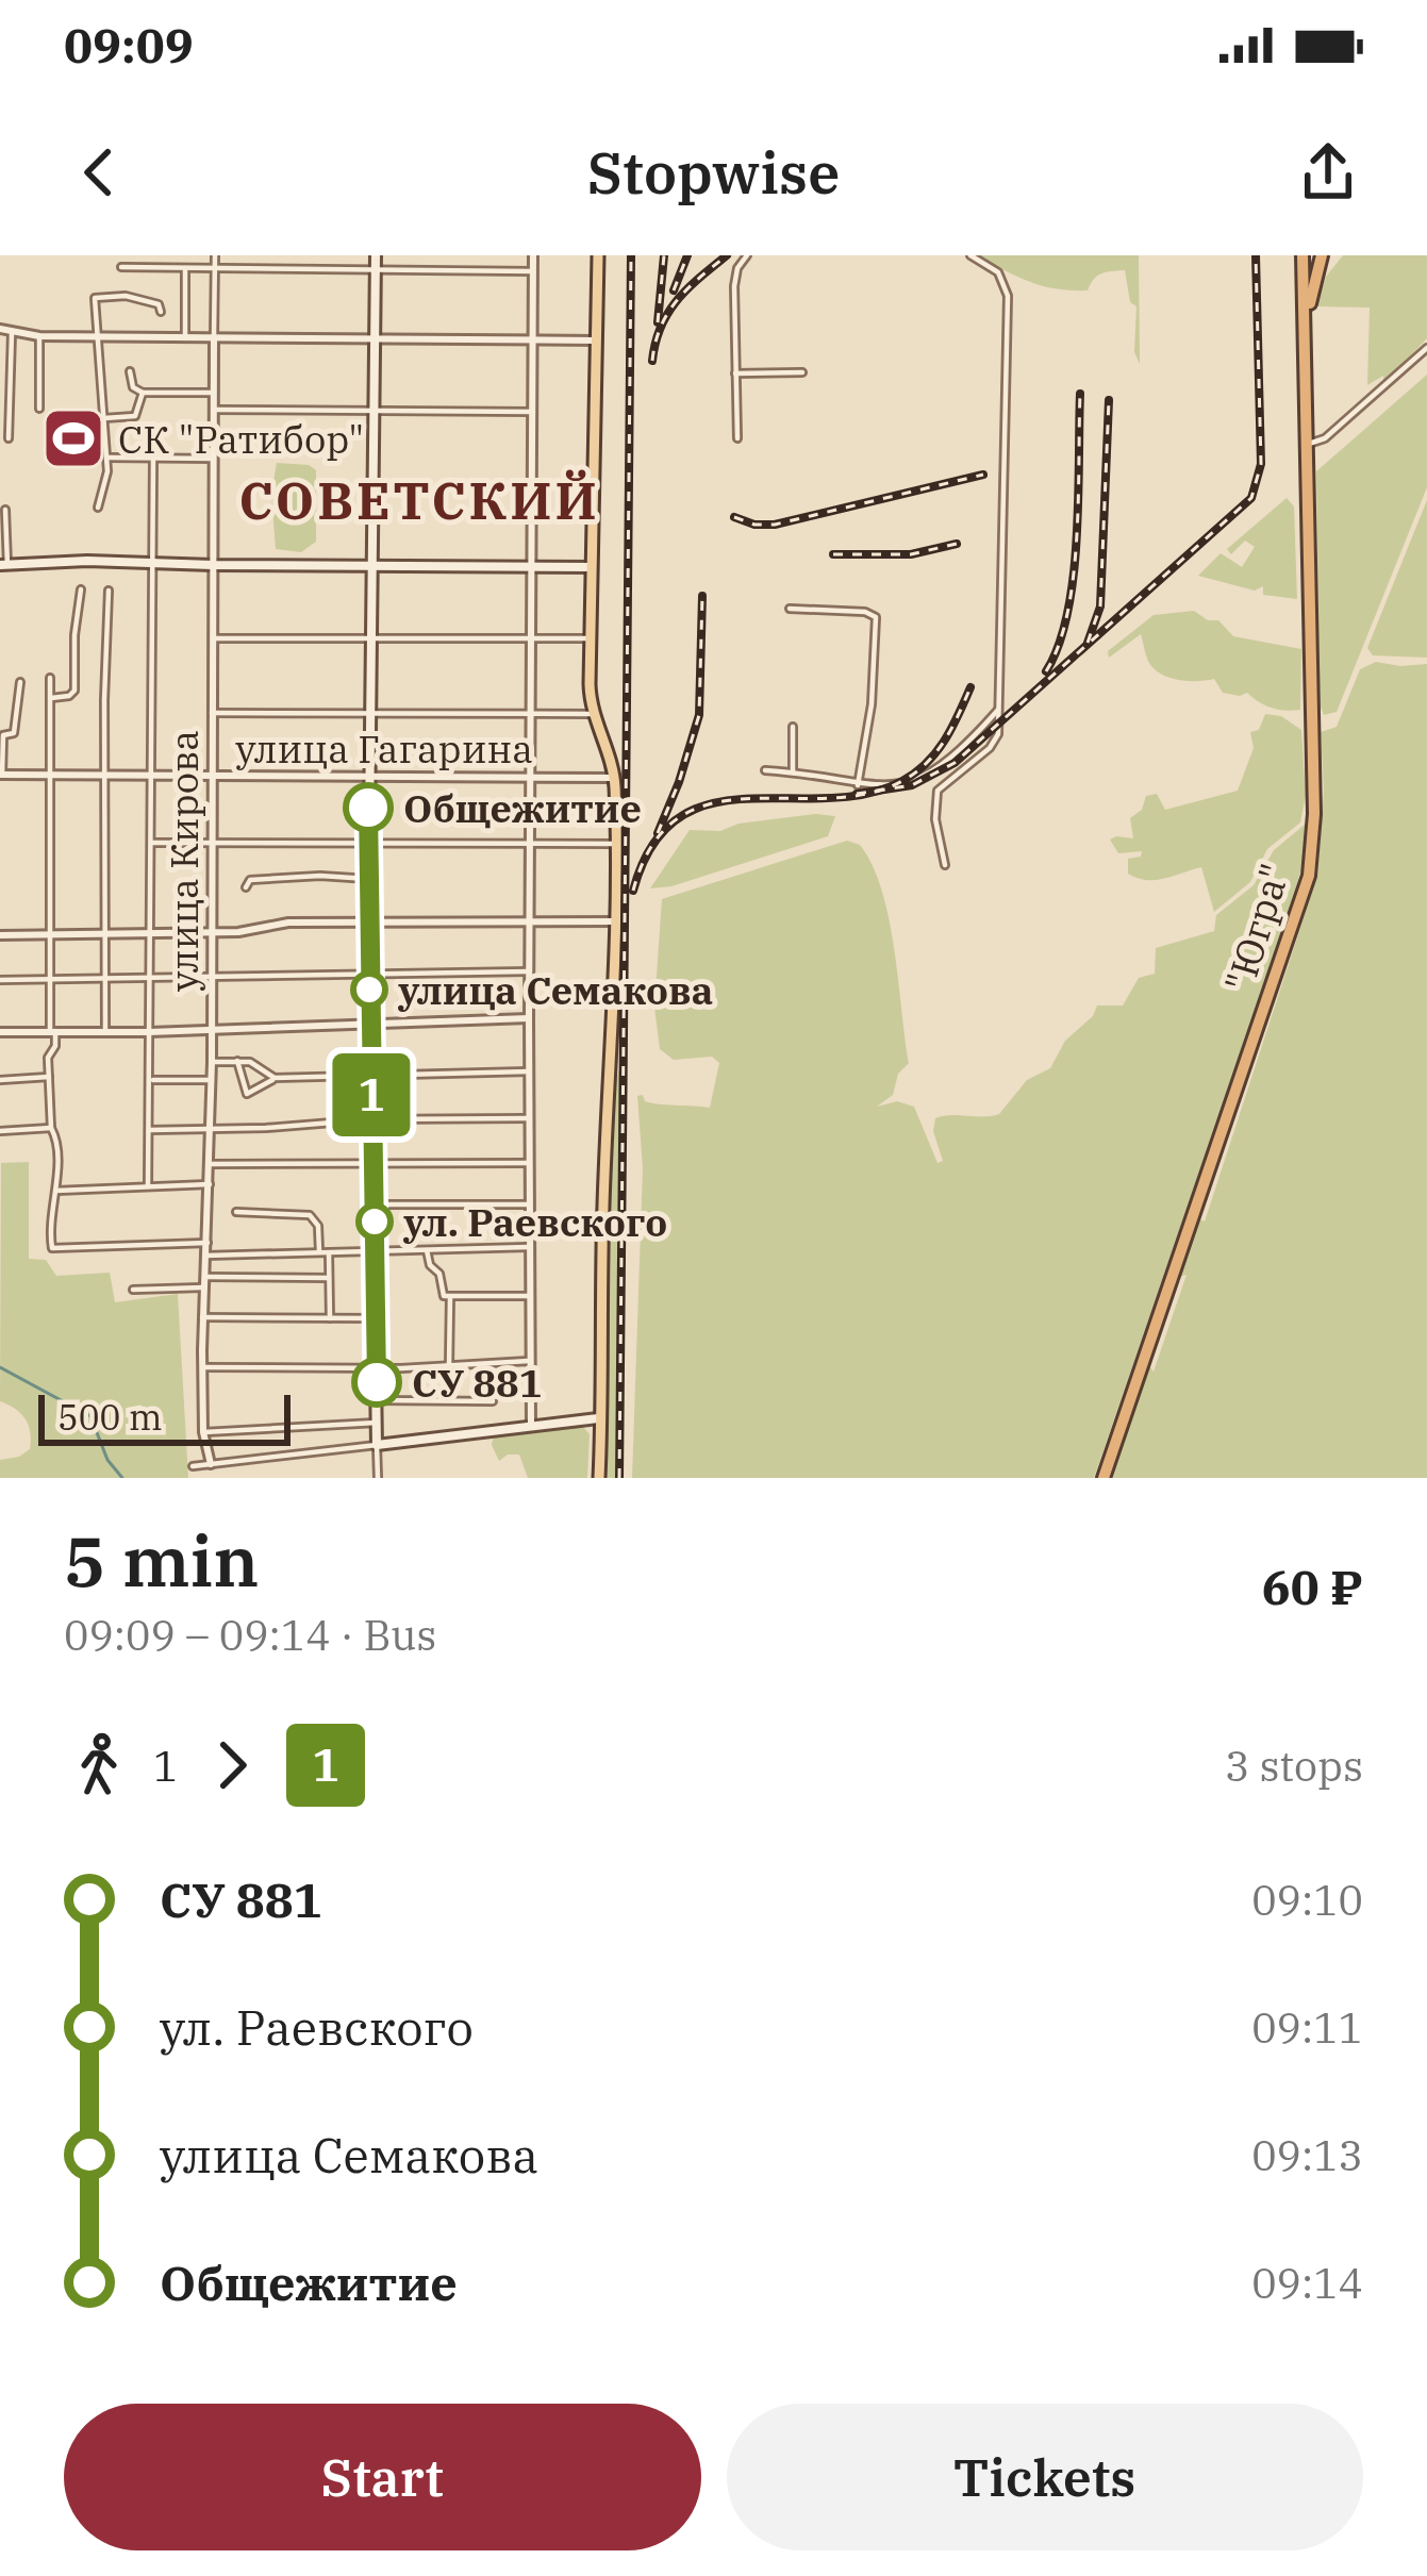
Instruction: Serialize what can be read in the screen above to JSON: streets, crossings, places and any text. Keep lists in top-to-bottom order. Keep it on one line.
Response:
{"streets":{"highway":["\"Югра\""],"street":["улица Гагарина","улица Кирова"]},"crossings":[["улица Гагарина","улица Кирова"]],"districts":["СОВЕТСКИЙ"],"places":{"sports":["СК \"Ратибор\""],"other":["Общежитие","улица Семакова","ул. Раевского","СУ 881"]},"lines":["bus line 1"],"scale_bar":"500 m","page":{"status":"09:09","header":"Stopwise","on_map":"1","scale":"500 m","heading":["5 min","09:09 – 09:14 · Bus","60 ₽"],"legs":["1","1","3 stops"],"list":[{"name":"СУ 881","value":"09:10"},{"name":"ул. Раевского","value":"09:11"},{"name":"улица Семакова","value":"09:13"},{"name":"Общежитие","value":"09:14"}],"buttons":["Start","Tickets"]}}
